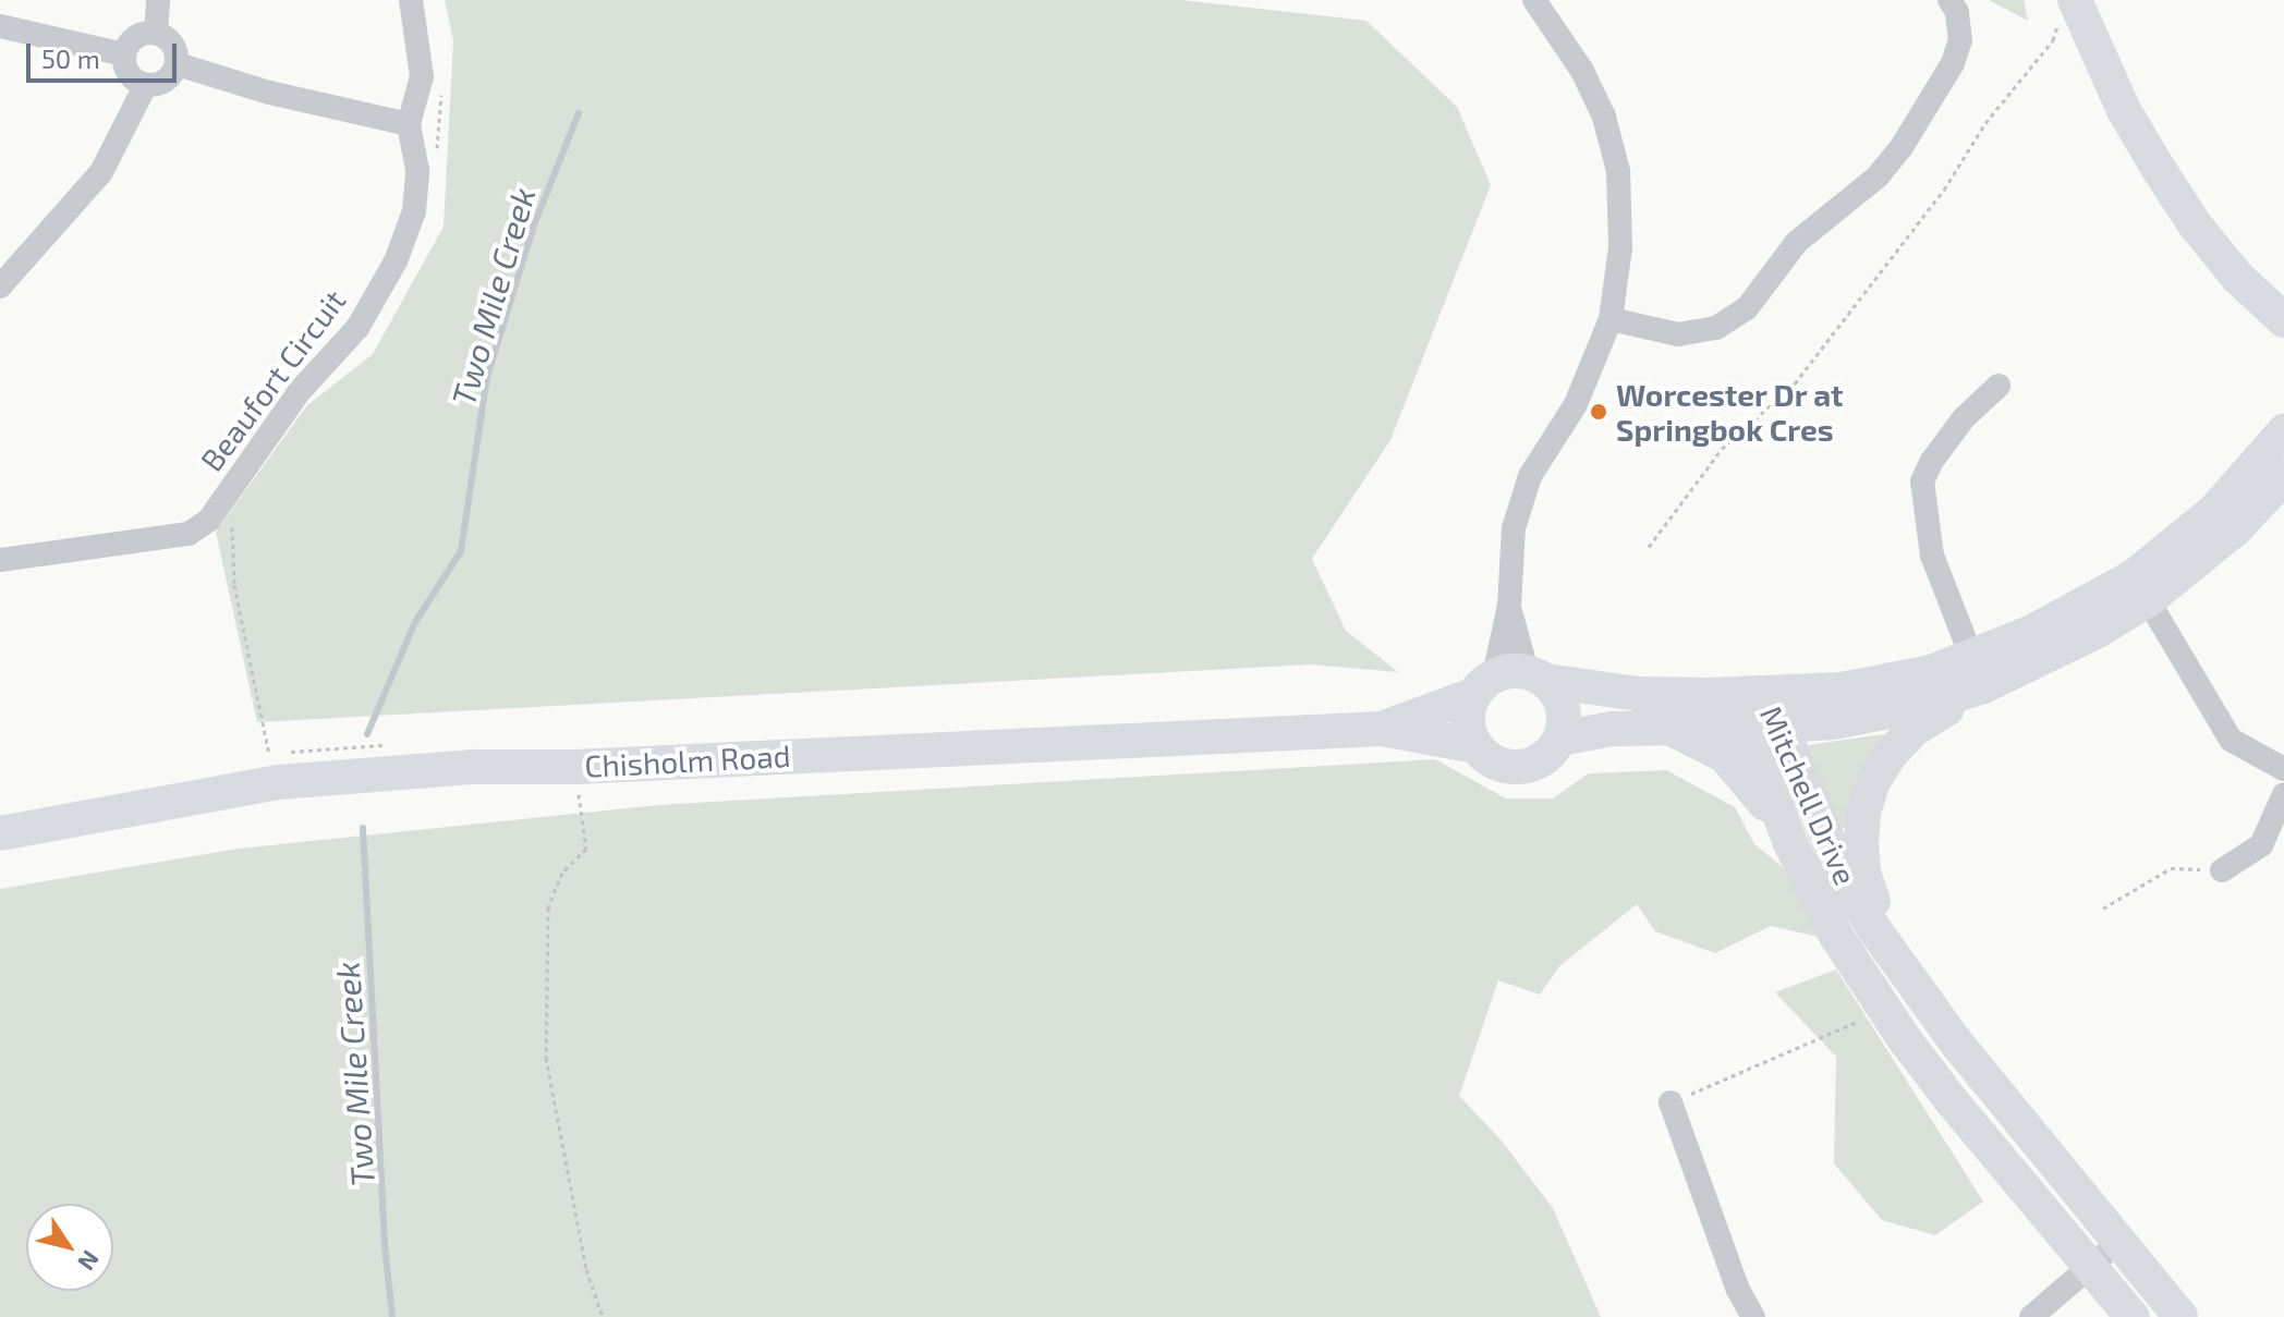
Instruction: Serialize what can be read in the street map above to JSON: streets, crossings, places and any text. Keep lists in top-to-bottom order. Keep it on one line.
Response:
{"streets":{"main road":["Chisholm Road","Mitchell Drive"],"street":["Beaufort Circuit"]},"crossings":[["Chisholm Road","Mitchell Drive"]],"water":["Two Mile Creek"],"places":["Worcester Dr at Springbok Cres"],"scale_bar":"50 m","north":"bottom right"}
